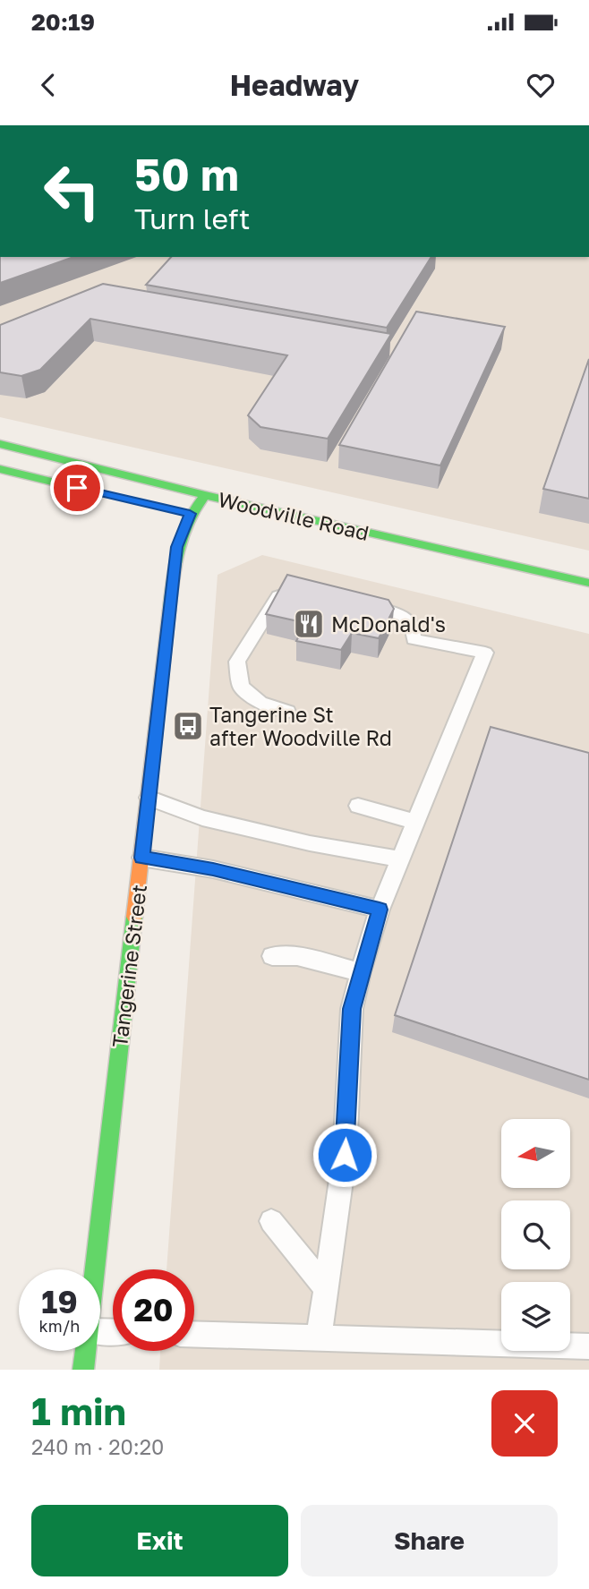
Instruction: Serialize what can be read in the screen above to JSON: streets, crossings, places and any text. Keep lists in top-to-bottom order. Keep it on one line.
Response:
{"streets":{"street":["Woodville Road","Tangerine Street"]},"crossings":[["Woodville Road","Tangerine Street"]],"places":{"restaurant":["McDonald's"],"bus stop":["Tangerine St after Woodville Rd"]},"north":"left","page":{"status":"20:19","header":"Headway","turn":["50 m","Turn left"],"speed":"19 km/h","limit":"20","heading":["1 min","240 m · 20:20"],"buttons":["Exit","Share"]}}
